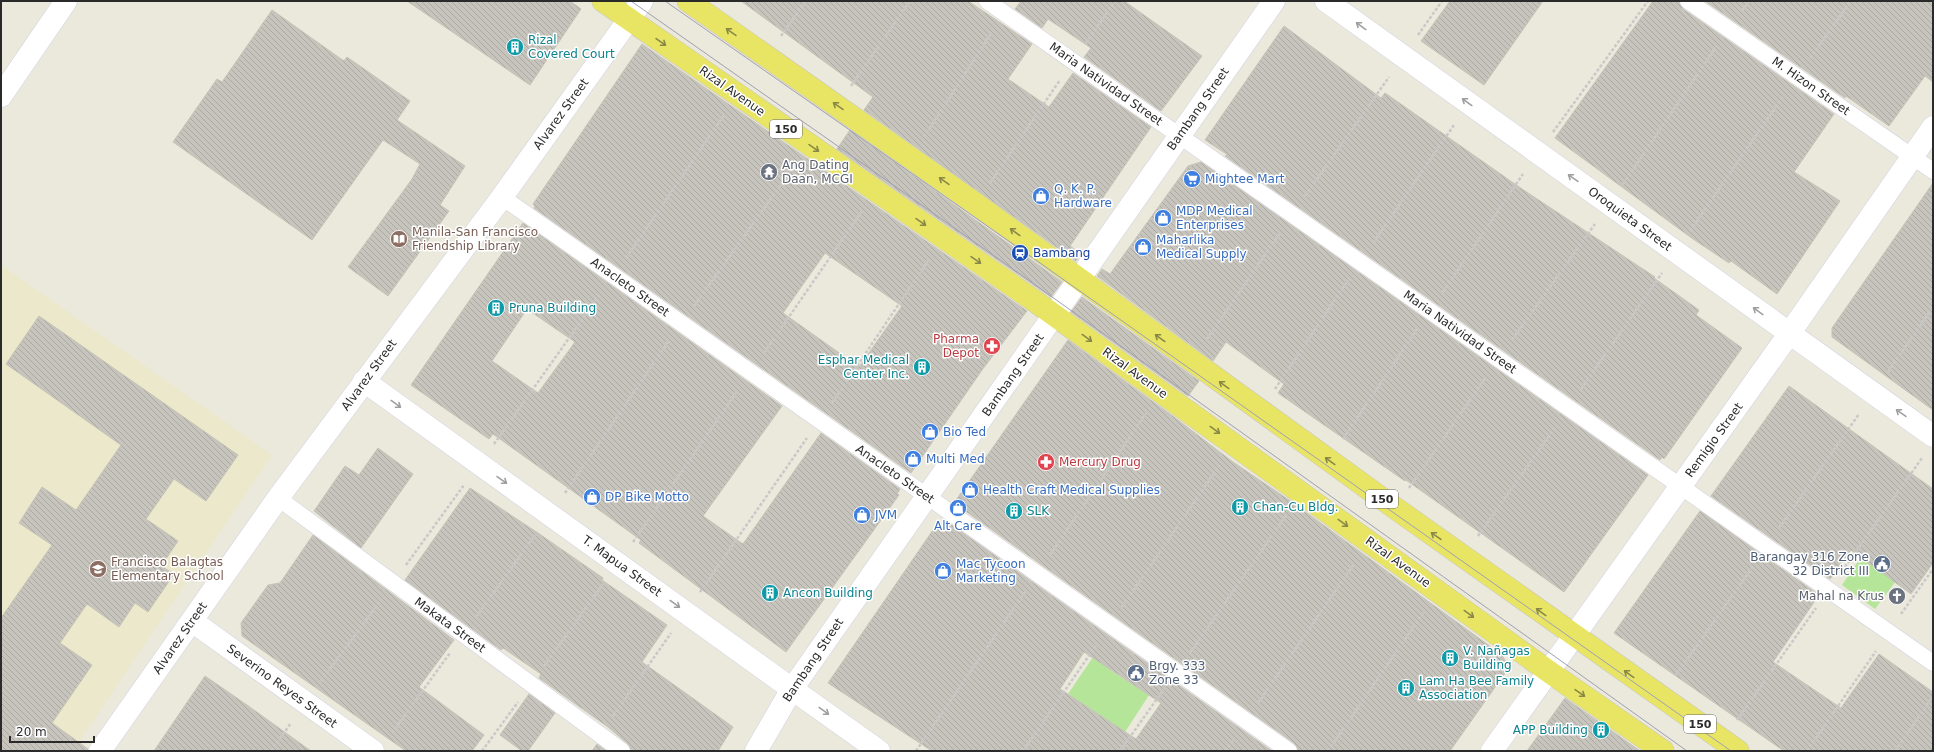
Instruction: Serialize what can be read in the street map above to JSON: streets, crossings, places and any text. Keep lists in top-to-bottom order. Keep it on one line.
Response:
{"streets":{"main road":["Rizal Avenue","150"],"street":["Bambang Street","Alvarez Street","Oroquieta Street","Remigio Street","T. Mapua Street","Severino Reyes Street"],"lane":["Maria Natividad Street","M. Hizon Street","Anacleto Street","Makata Street"]},"crossings":[["Maria Natividad Street","Bambang Street"],["Maria Natividad Street","Remigio Street"],["M. Hizon Street","Remigio Street"],["Rizal Avenue","Bambang Street"],["Rizal Avenue","Alvarez Street"],["Rizal Avenue","Remigio Street"],["Bambang Street","150"],["Bambang Street","Anacleto Street"],["Bambang Street","T. Mapua Street"],["Alvarez Street","Anacleto Street"],["Alvarez Street","T. Mapua Street"],["Alvarez Street","Makata Street"],["Alvarez Street","Severino Reyes Street"],["150","Remigio Street"],["Oroquieta Street","Remigio Street"]],"one_way":["Oroquieta Street","T. Mapua Street"],"places":{"building":["Rizal Covered Court","Pruna Building","Esphar Medical Center Inc.","Chan-Cu Bldg.","SLK","Ancon Building","V. Nañagas Building","Lam Ha Bee Family Association","APP Building"],"temple":["Ang Dating Daan, MCGI"],"supermarket":["Mightee Mart"],"shop":["Q. K. P. Hardware","MDP Medical Enterprises","Maharlika Medical Supply","Bio Ted","Multi Med","Health Craft Medical Supplies","DP Bike Motto","Alt Care","JVM","Mac Tycoon Marketing"],"library":["Manila-San Francisco Friendship Library"],"station":["Bambang"],"pharmacy":["Pharma Depot","Mercury Drug"],"public building":["Barangay 316 Zone 32 District III","Brgy. 333 Zone 33"],"school or university":["Francisco Balagtas Elementary School"],"church":["Mahal na Krus"]},"scale_bar":"20 m"}
